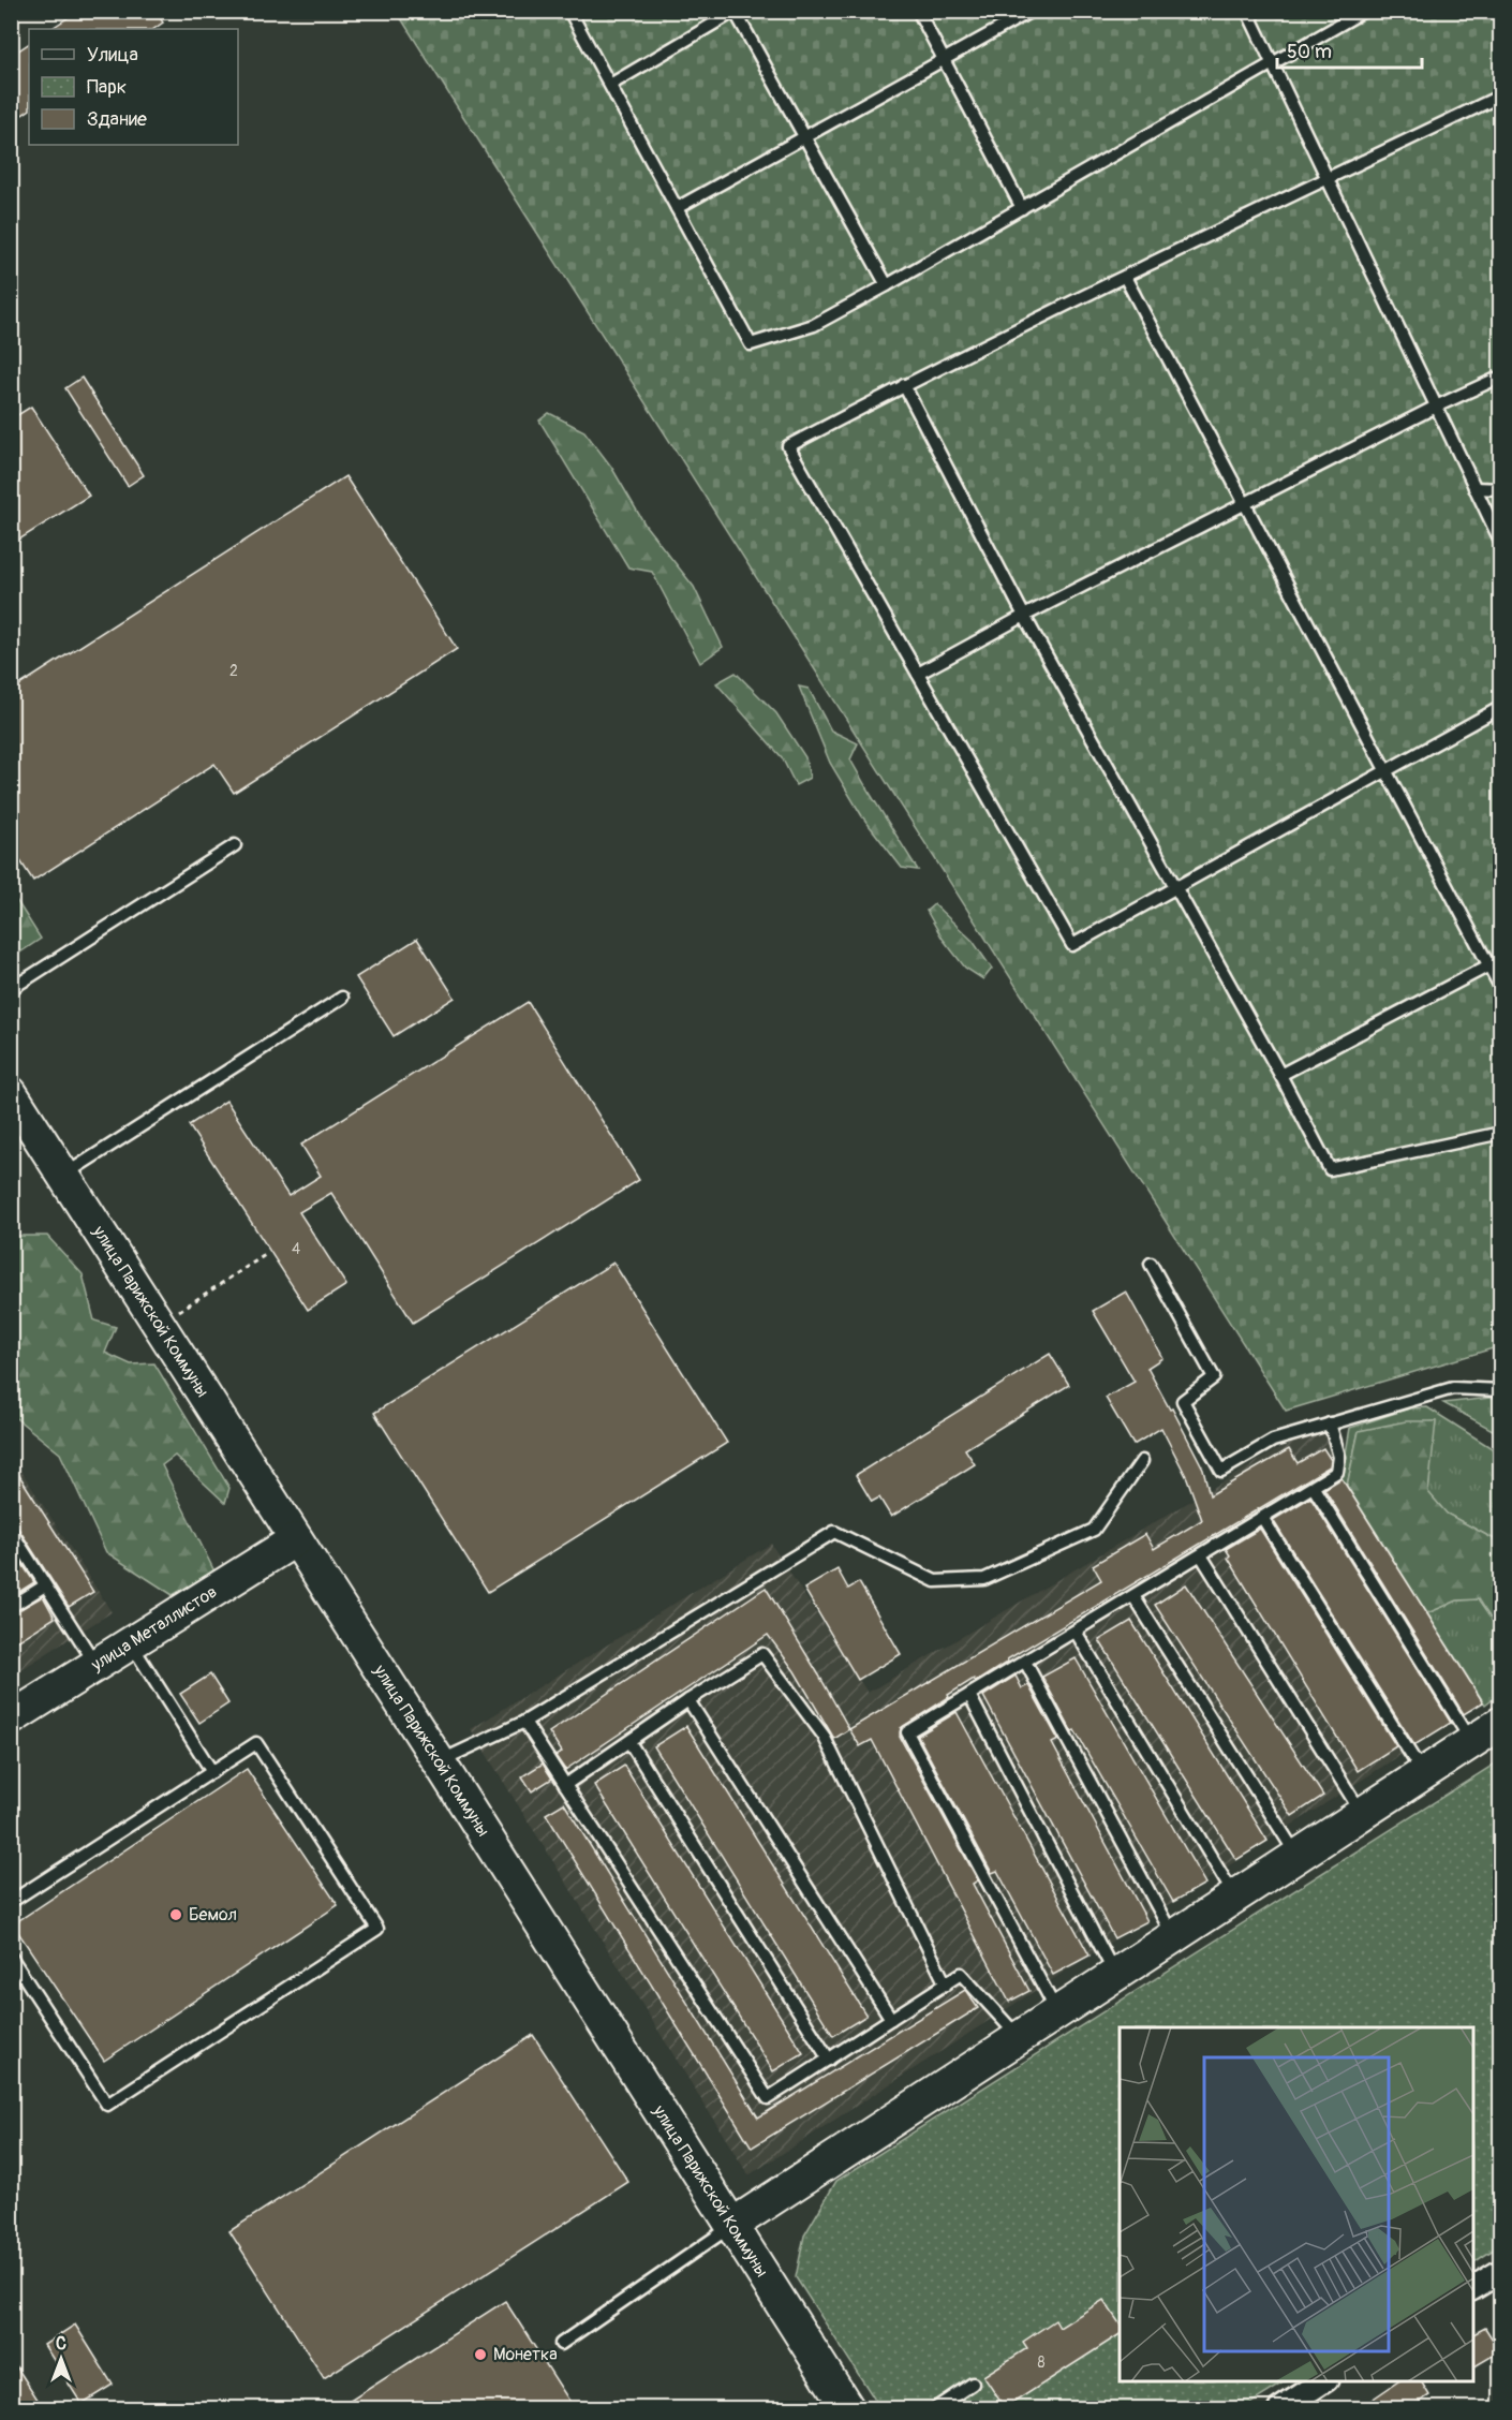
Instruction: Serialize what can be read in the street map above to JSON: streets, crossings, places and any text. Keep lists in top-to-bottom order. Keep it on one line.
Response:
{"streets":{"main road":["улица Парижской Коммуны","улица Металлистов"]},"crossings":[["улица Парижской Коммуны","улица Металлистов"]],"places":["Бемол","Монетка"],"house_numbers":["2","4","8"],"legend":["Улица","Парк","Здание"],"scale_bar":"50 m","north":"top"}
